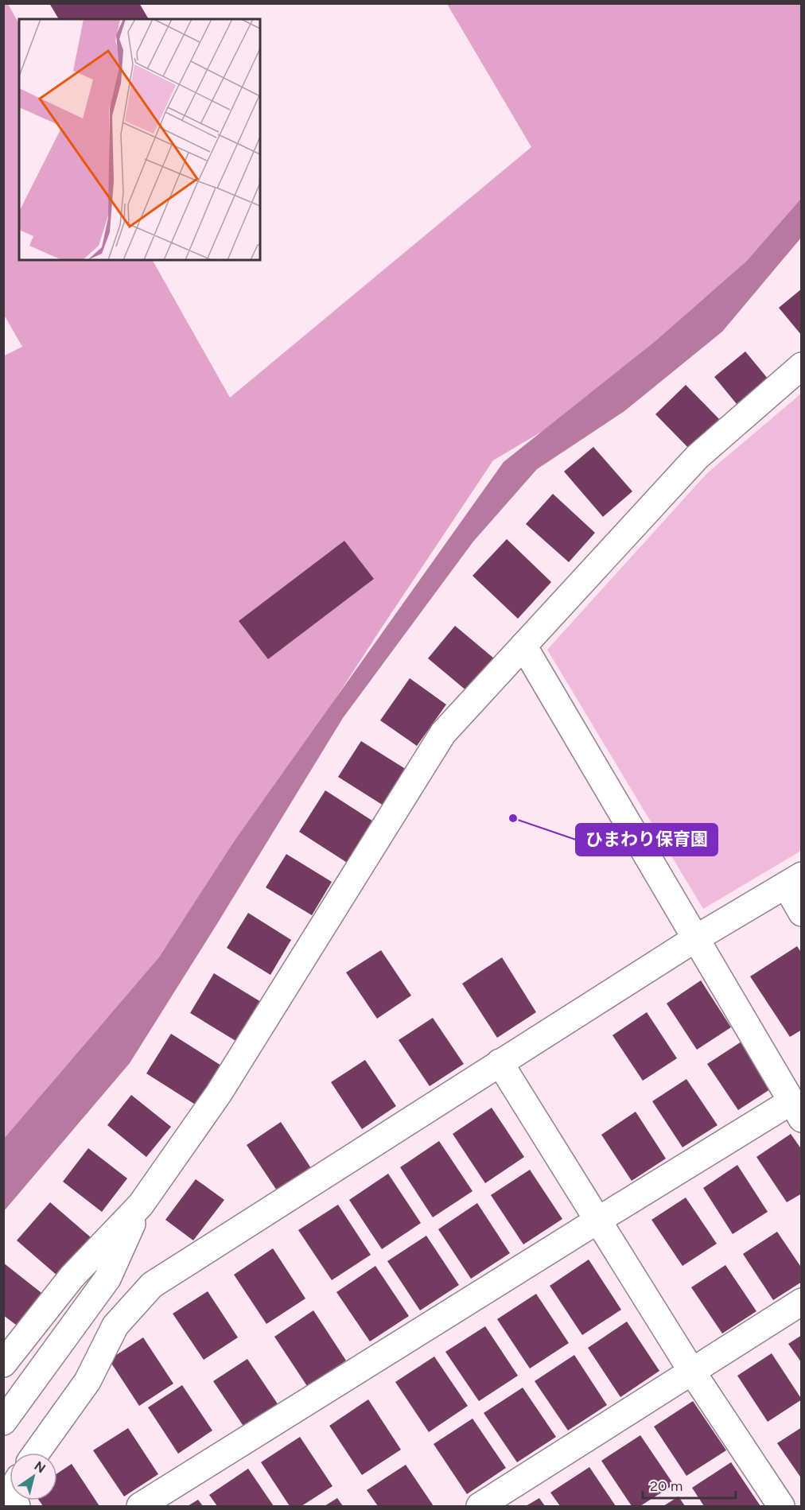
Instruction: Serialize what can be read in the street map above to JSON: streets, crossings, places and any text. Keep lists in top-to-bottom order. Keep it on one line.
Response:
{"places":["ひまわり保育園"],"scale_bar":"20 m","north":"top right"}
